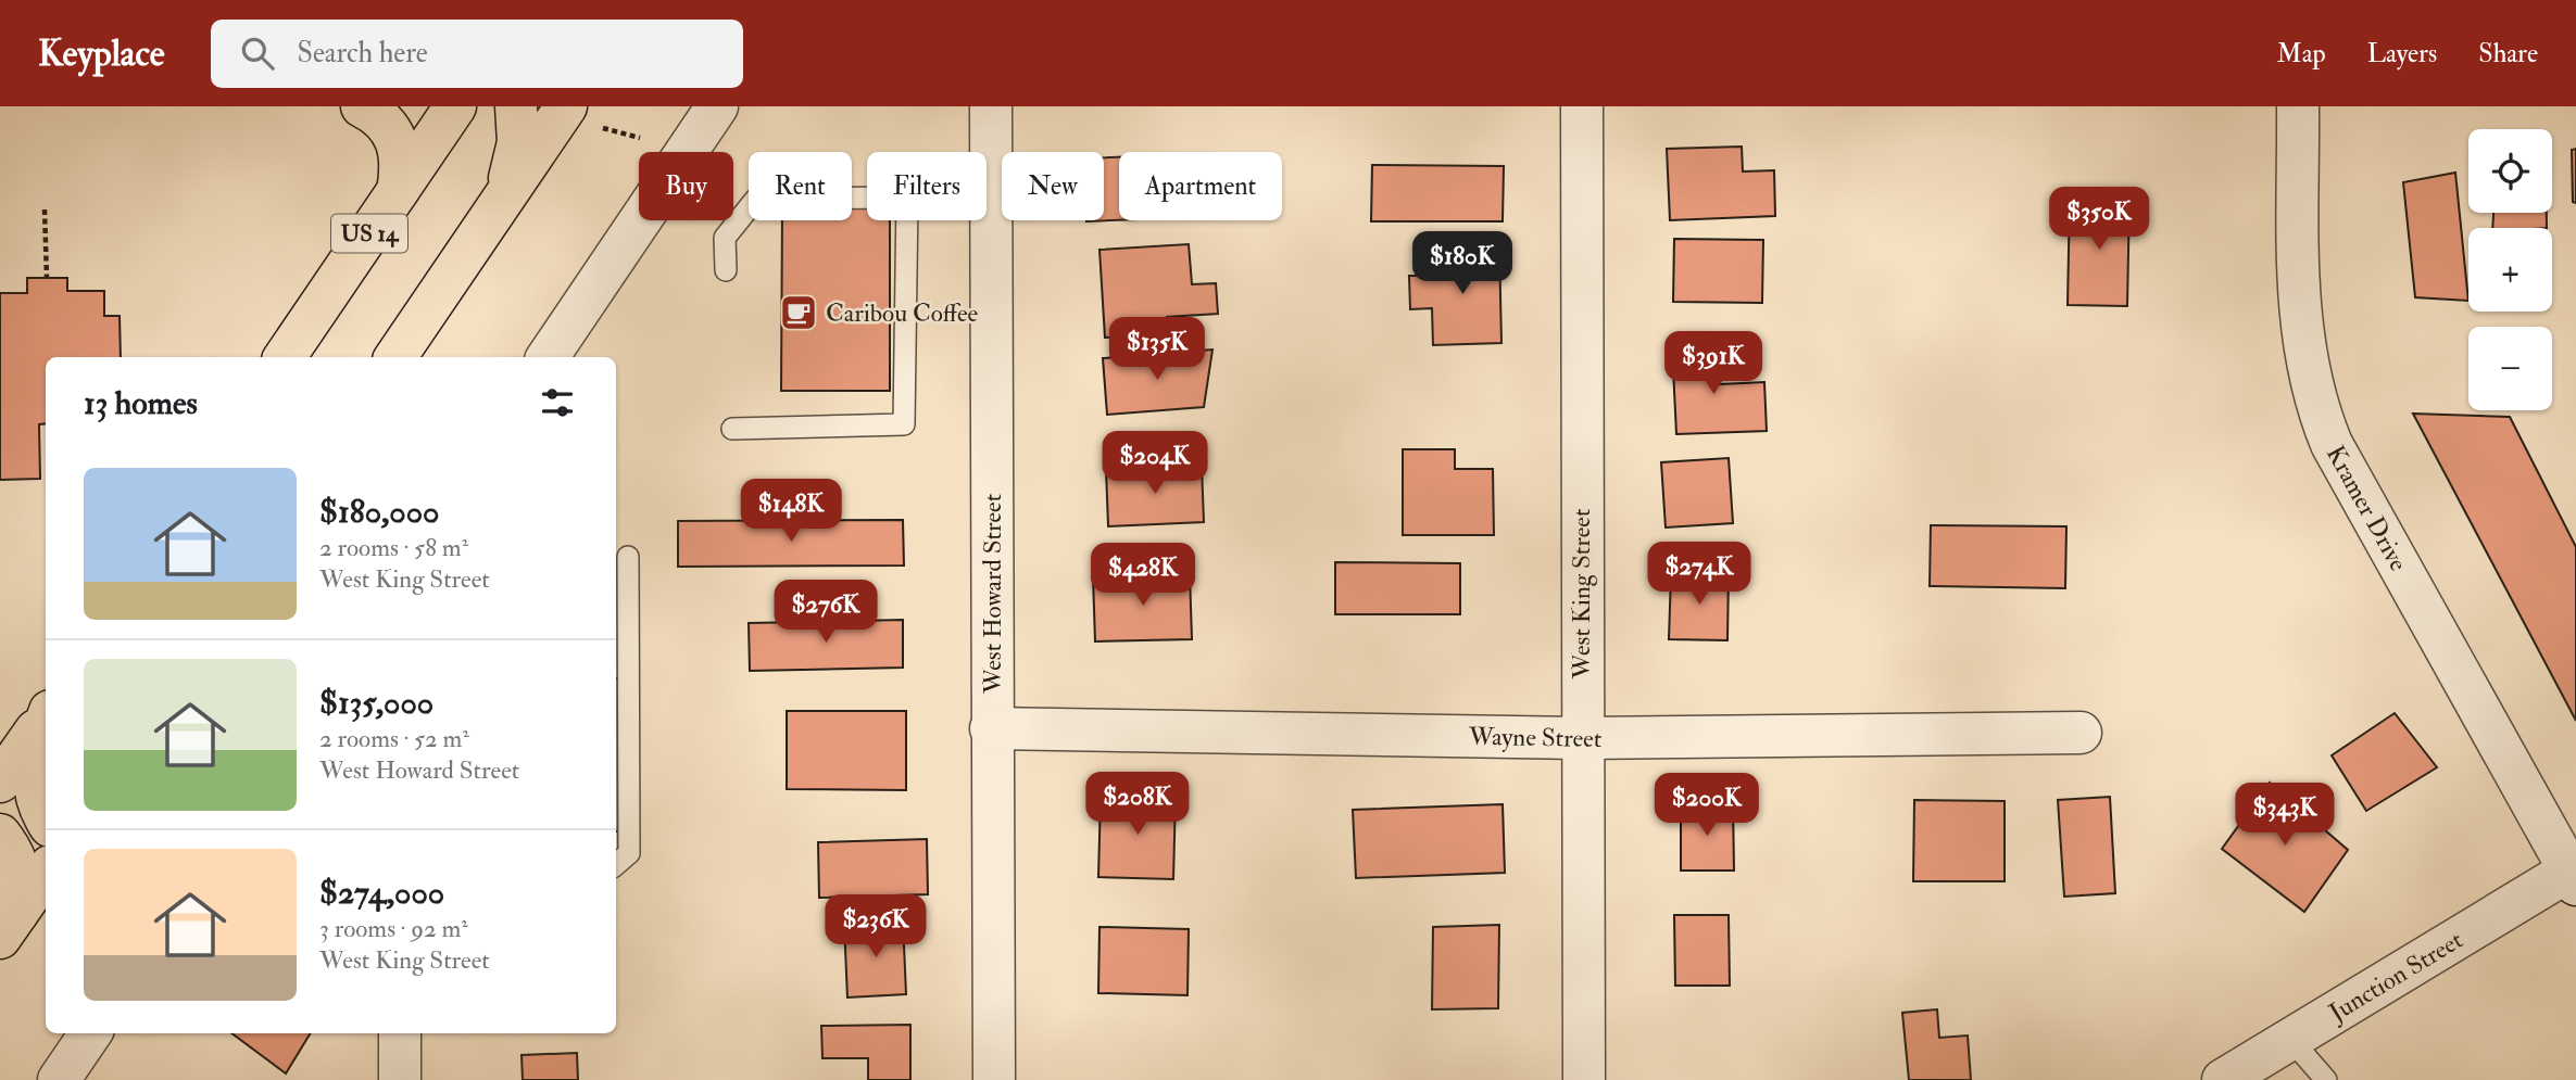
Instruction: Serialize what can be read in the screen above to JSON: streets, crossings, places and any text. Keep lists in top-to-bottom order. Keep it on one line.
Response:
{"streets":{"highway":["US 14"],"street":["Kramer Drive","West Howard Street","West King Street","Wayne Street","Junction Street"]},"crossings":[["Kramer Drive","Junction Street"],["West Howard Street","Wayne Street"],["West King Street","Wayne Street"]],"places":{"cafe":["Caribou Coffee"]},"page":{"header":"Keyplace","search":"Search here","nav":["Map","Layers","Share"],"map_buttons":["+","−"],"chip":["Buy","Rent","Filters","New","Apartment"],"price":["$350K","$180K","$135K","$391K","$204K","$148K","$274K","$428K","$276K","$208K","$200K","$343K","$236K"],"heading":"13 homes","list":[{"name":"$180,000","note":"2 rooms · 58 m² · West King Street"},{"name":"$135,000","note":"2 rooms · 52 m² · West Howard Street"},{"name":"$274,000","note":"3 rooms · 92 m² · West King Street"}]}}
